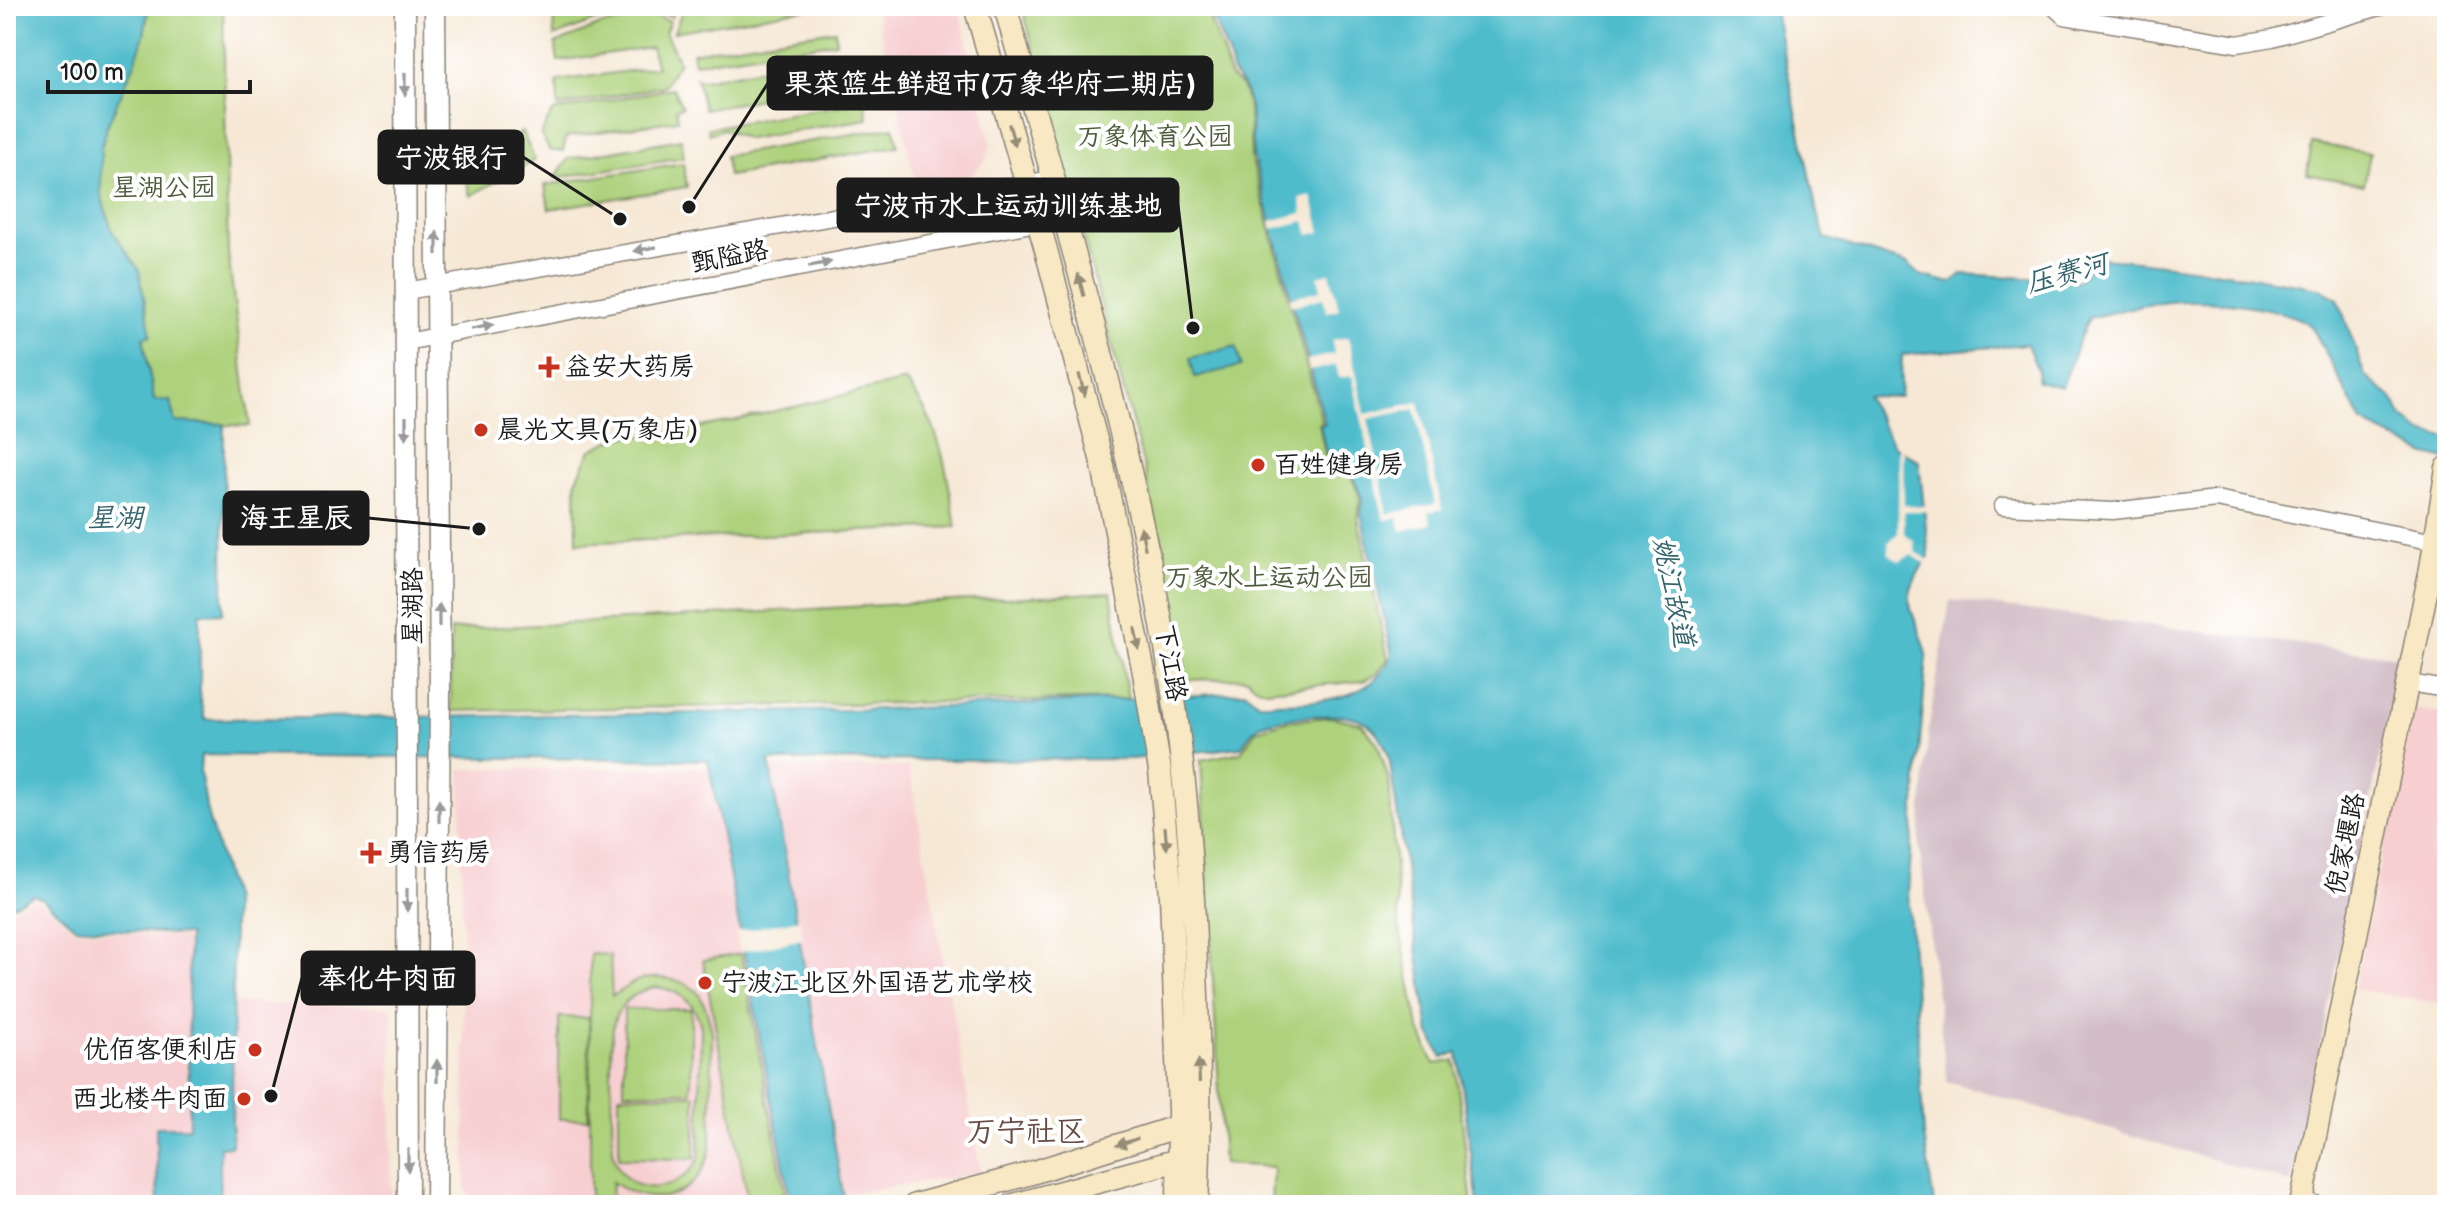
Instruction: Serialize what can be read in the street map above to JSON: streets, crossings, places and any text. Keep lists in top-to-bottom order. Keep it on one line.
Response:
{"streets":{"main road":["下江路","倪家堰路"],"street":["甄隘路","星湖路"]},"crossings":[["甄隘路","星湖路"],["甄隘路","下江路"]],"districts":["万宁社区"],"water":["压赛河","星湖","姚江故道"],"parks":["万象体育公园","星湖公园","万象水上运动公园"],"places":{"other":["果菜篮生鲜超市(万象华府二期店)","宁波银行","宁波市水上运动训练基地","晨光文具(万象店)","百姓健身房","海王星辰","宁波江北区外国语艺术学校","优佰客便利店","奉化牛肉面","西北楼牛肉面"],"health":["益安大药房","勇信药房"]},"scale_bar":"100 m"}
